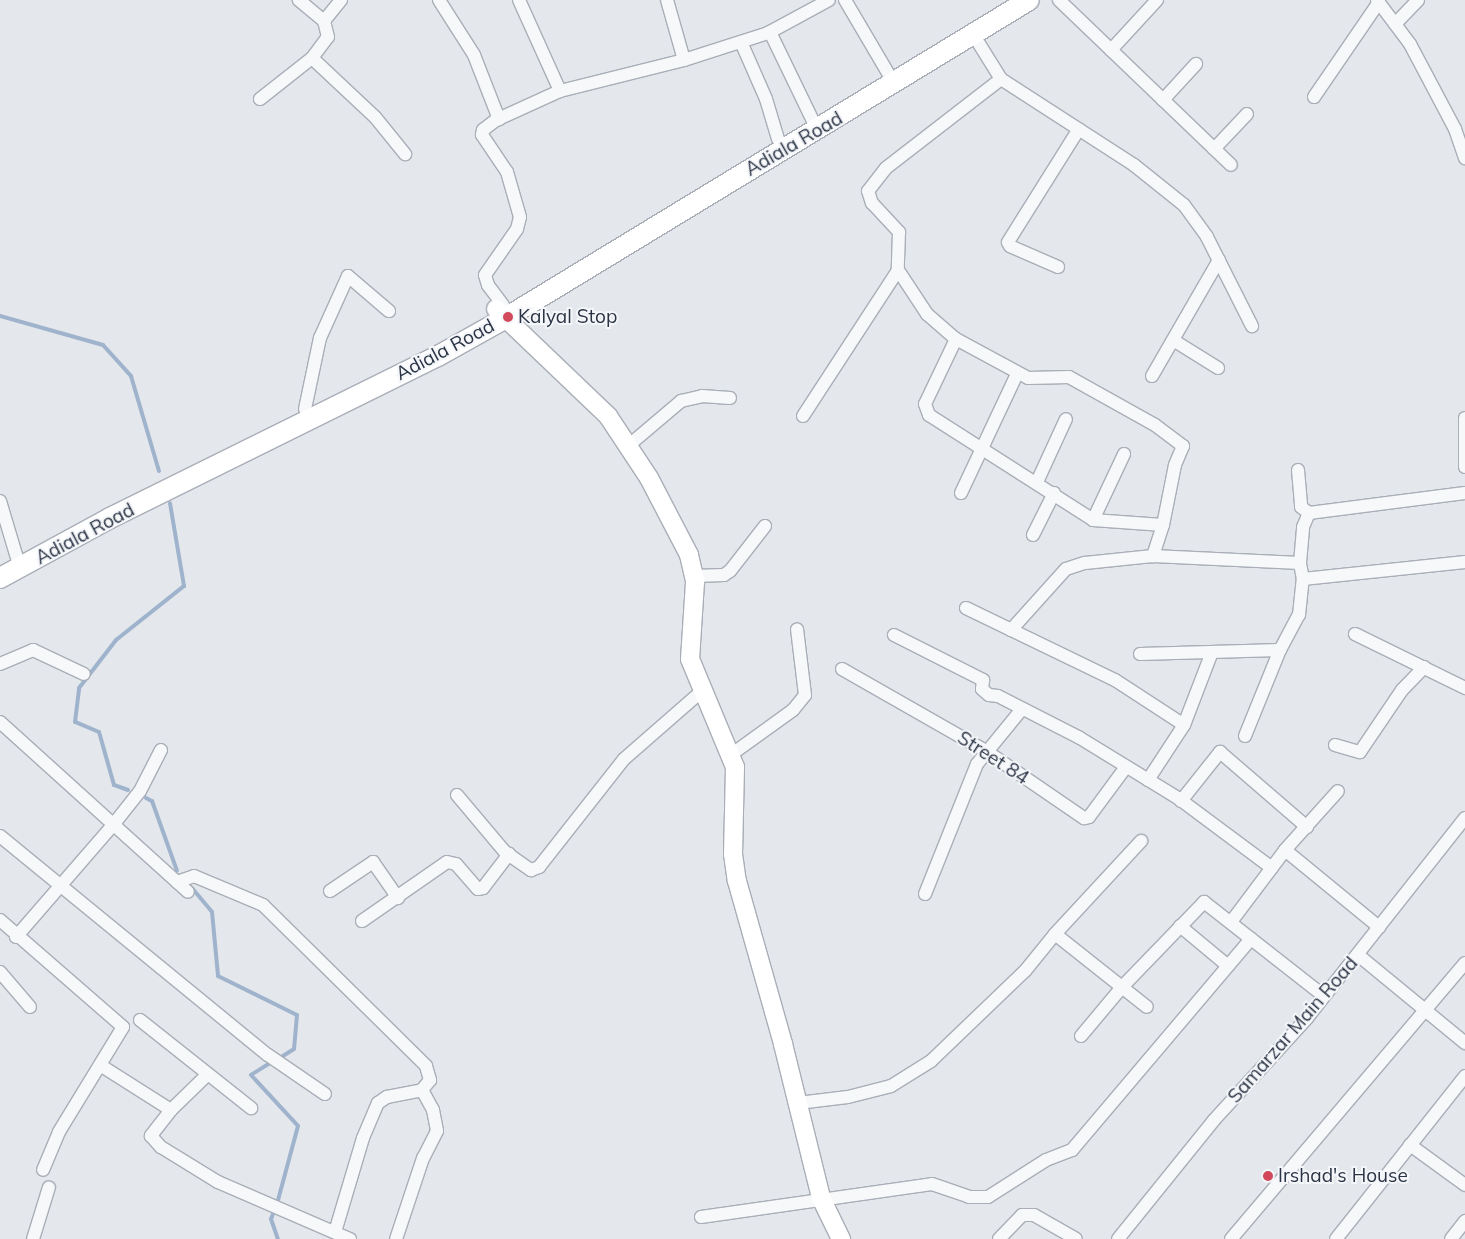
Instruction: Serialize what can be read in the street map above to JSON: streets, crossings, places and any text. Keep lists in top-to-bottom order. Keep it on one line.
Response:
{"streets":{"main road":["Adiala Road"],"street":["Street 84","Samarzar Main Road"]},"places":["Kalyal Stop","Irshad's House"]}
